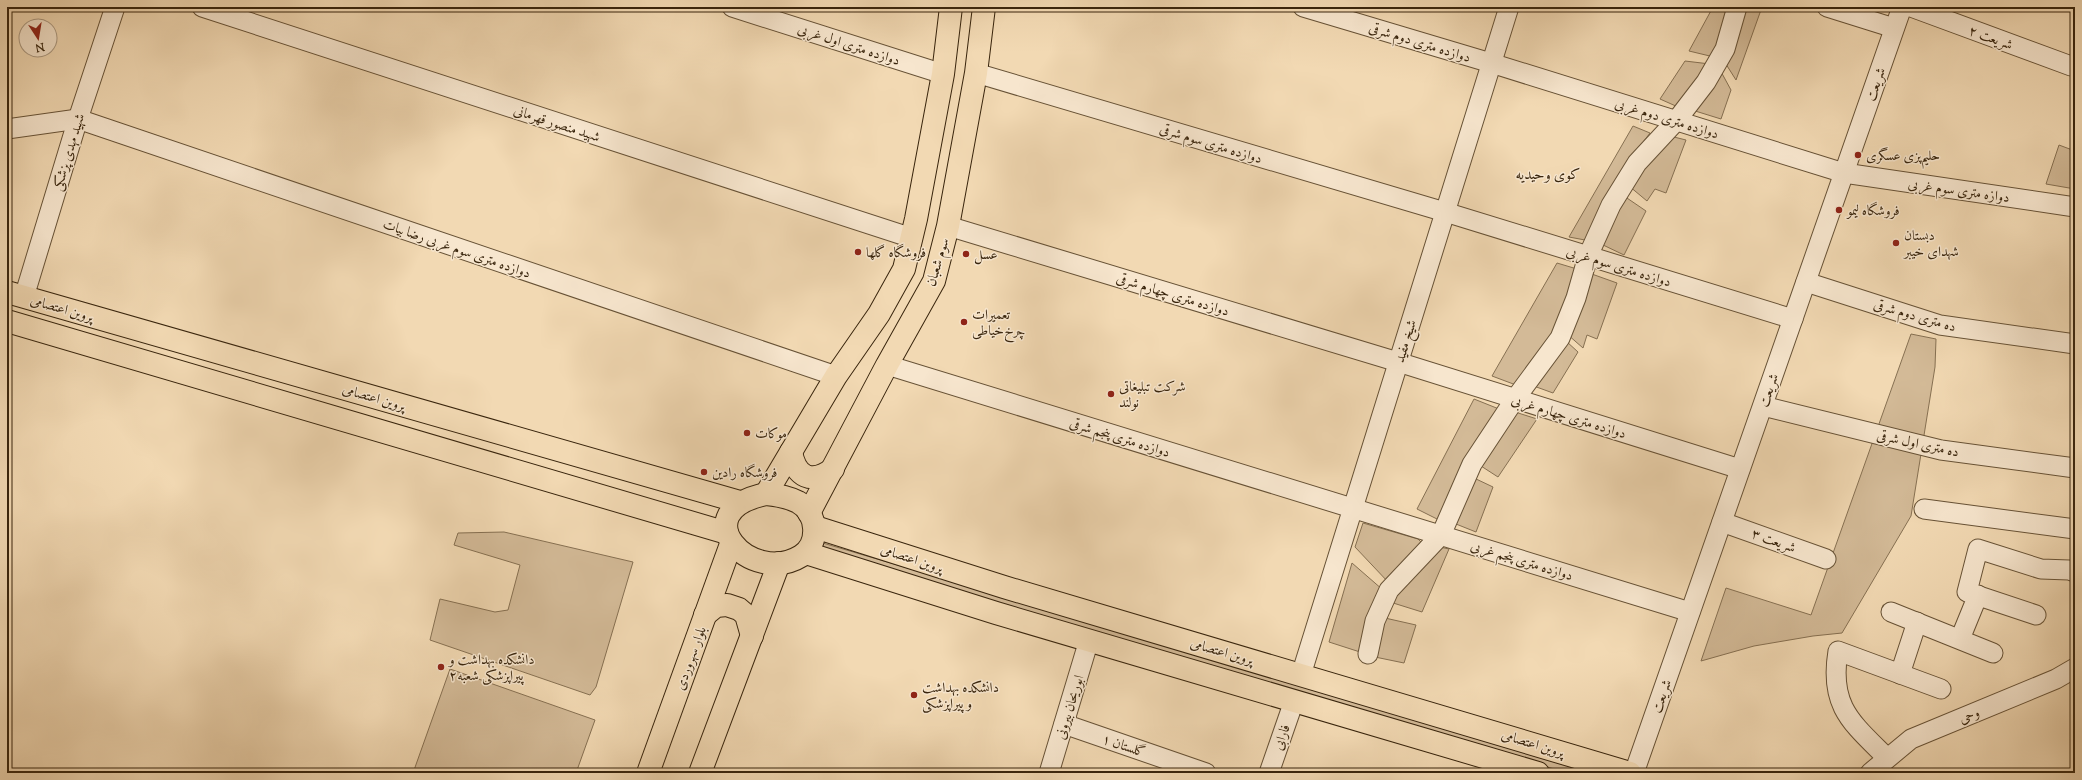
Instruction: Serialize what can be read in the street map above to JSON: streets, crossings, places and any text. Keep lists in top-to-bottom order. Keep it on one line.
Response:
{"streets":{"main road":["سوم شعبان","پروین اعتصامی","بلوار سهروردی"],"street":["شریعت ۲","دوازده متری دوم شرقی","دوازده متری اول غربی","شریعت","دوازده متری دوم غربی","شهید منصور قهرمانی","دوازده متری سوم شرقی","شهید مهدی پزشکی","دوازه متری سوم غربی","دوازده متری سوم غربی رضا بیات","دوازده متری سوم غربی","دوازده متری چهارم شرقی","ده متری دوم شرقی","شیخ مفید","دوازده متری چهارم غربی","دوازده متری پنجم شرقی","ده متری اول شرقی","شریعت ۳","دوازده متری پنجم غربی","ابوریحان بیرونی","وحی","فارابی","گلستان ۱"]},"crossings":[["دوازده متری دوم شرقی","دوازده متری دوم غربی"],["دوازده متری دوم شرقی","شیخ مفید"],["شریعت","دوازده متری دوم غربی"],["شریعت","دوازه متری سوم غربی"],["شریعت","دوازده متری سوم غربی"],["شریعت","ده متری دوم شرقی"],["شریعت","دوازده متری چهارم غربی"],["شریعت","ده متری اول شرقی"],["شریعت","شریعت ۳"],["شریعت","دوازده متری پنجم غربی"],["دوازده متری دوم غربی","دوازه متری سوم غربی"],["دوازده متری دوم غربی","شیخ مفید"],["دوازده متری سوم شرقی","سوم شعبان"],["دوازده متری سوم شرقی","دوازده متری سوم غربی"],["دوازده متری سوم شرقی","شیخ مفید"],["شهید مهدی پزشکی","دوازده متری سوم غربی رضا بیات"],["شهید مهدی پزشکی","پروین اعتصامی"],["سوم شعبان","دوازده متری چهارم شرقی"],["سوم شعبان","پروین اعتصامی"],["سوم شعبان","دوازده متری پنجم شرقی"],["سوم شعبان","بلوار سهروردی"],["دوازده متری سوم غربی","شیخ مفید"],["دوازده متری چهارم شرقی","شیخ مفید"],["دوازده متری چهارم شرقی","دوازده متری چهارم غربی"],["پروین اعتصامی","شیخ مفید"],["پروین اعتصامی","بلوار سهروردی"],["پروین اعتصامی","ابوریحان بیرونی"],["پروین اعتصامی","فارابی"],["شیخ مفید","دوازده متری چهارم غربی"],["شیخ مفید","دوازده متری پنجم شرقی"],["شیخ مفید","دوازده متری پنجم غربی"],["دوازده متری پنجم شرقی","دوازده متری پنجم غربی"],["ابوریحان بیرونی","گلستان ۱"]],"districts":["کوی وحیدیه"],"places":["حلیم‌پزی عسگری","فروشگاه لیمو","دبستان شهدای خیبر","فروشگاه گلها","عسل","تعمیرات چرخ‌خیاطی","شرکت تبلیغاتی نولند","موکات","فروشگاه رادین","دانشکده بهداشت و پیراپزشکى شعبه۲","دانشکده بهداشت و پیراپزشکی"],"north":"bottom"}
